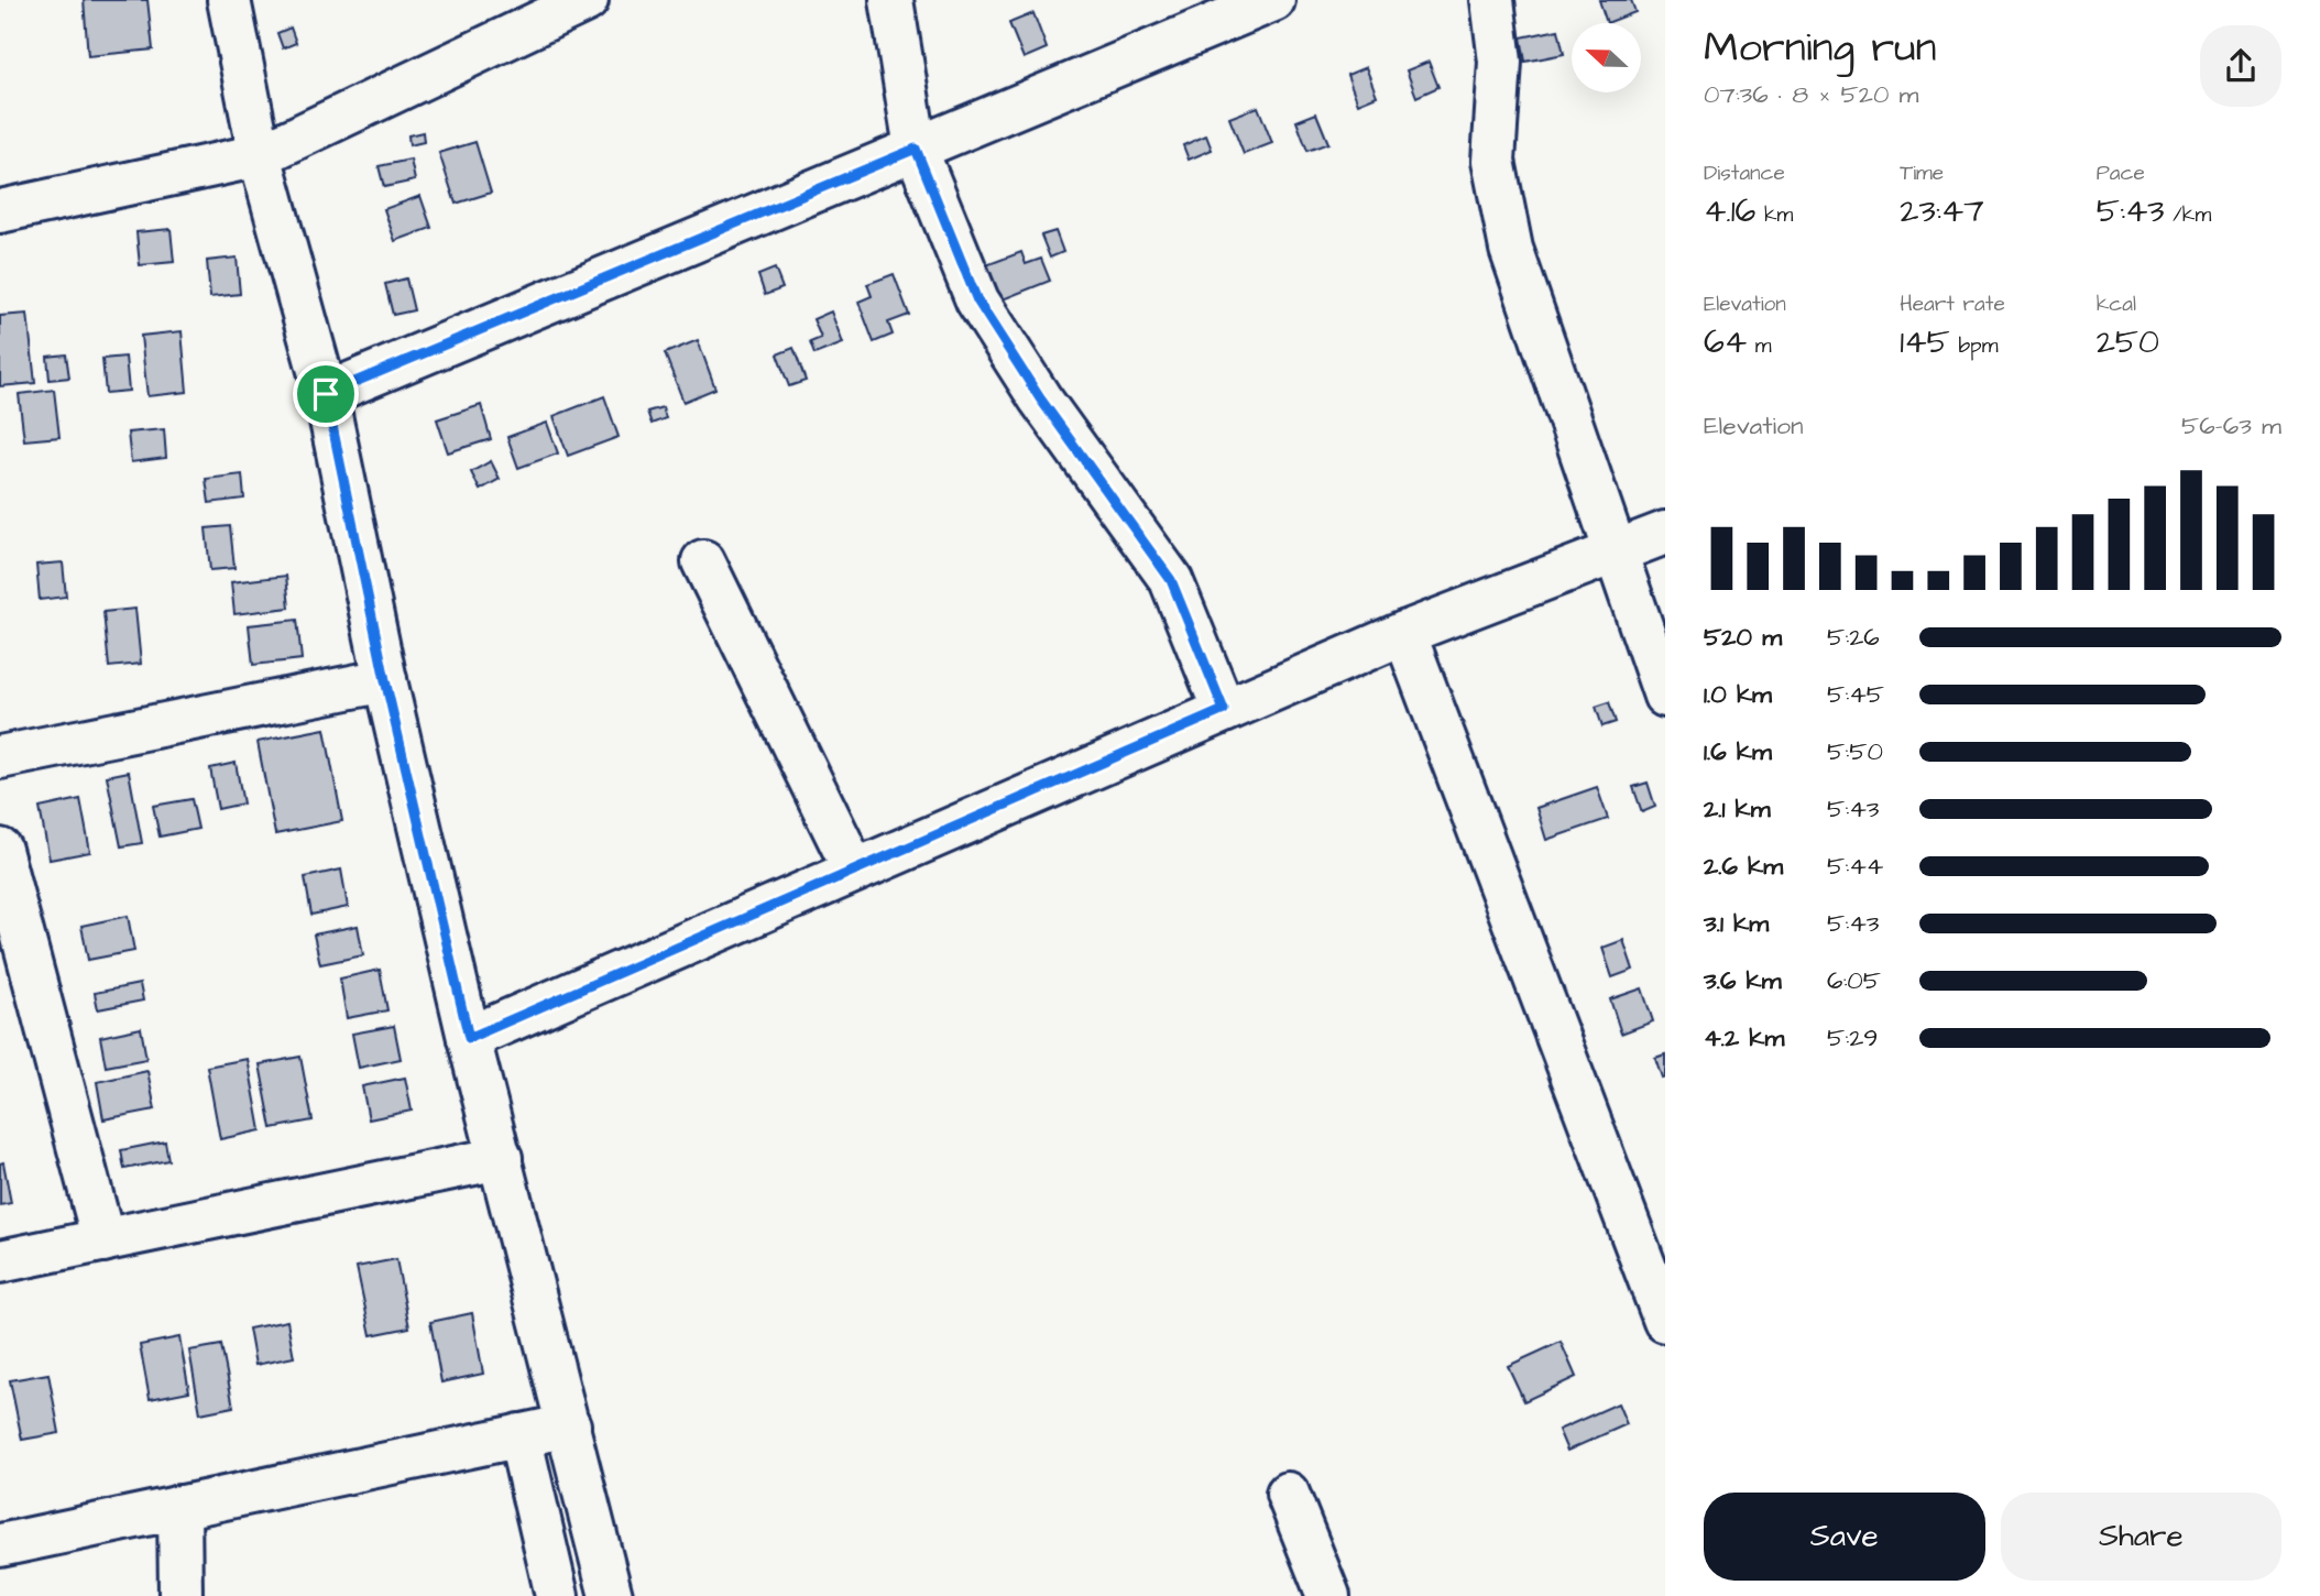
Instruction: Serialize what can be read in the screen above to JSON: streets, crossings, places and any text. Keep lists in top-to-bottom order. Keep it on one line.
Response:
{"north":"left","page":{"heading":["Morning run","07:36 · 8 × 520 m"],"stats":[["Distance","4.16 km"],["Time","23:47"],["Pace","5:43 /km"],["Elevation","64 m"],["Heart rate","145 bpm"],["kcal","250"]],"chart":["Elevation","56–63 m"],"list":[{"name":"520 m","note":"5:26"},{"name":"1.0 km","note":"5:45"},{"name":"1.6 km","note":"5:50"},{"name":"2.1 km","note":"5:43"},{"name":"2.6 km","note":"5:44"},{"name":"3.1 km","note":"5:43"},{"name":"3.6 km","note":"6:05"},{"name":"4.2 km","note":"5:29"}],"buttons":["Save","Share"]}}
